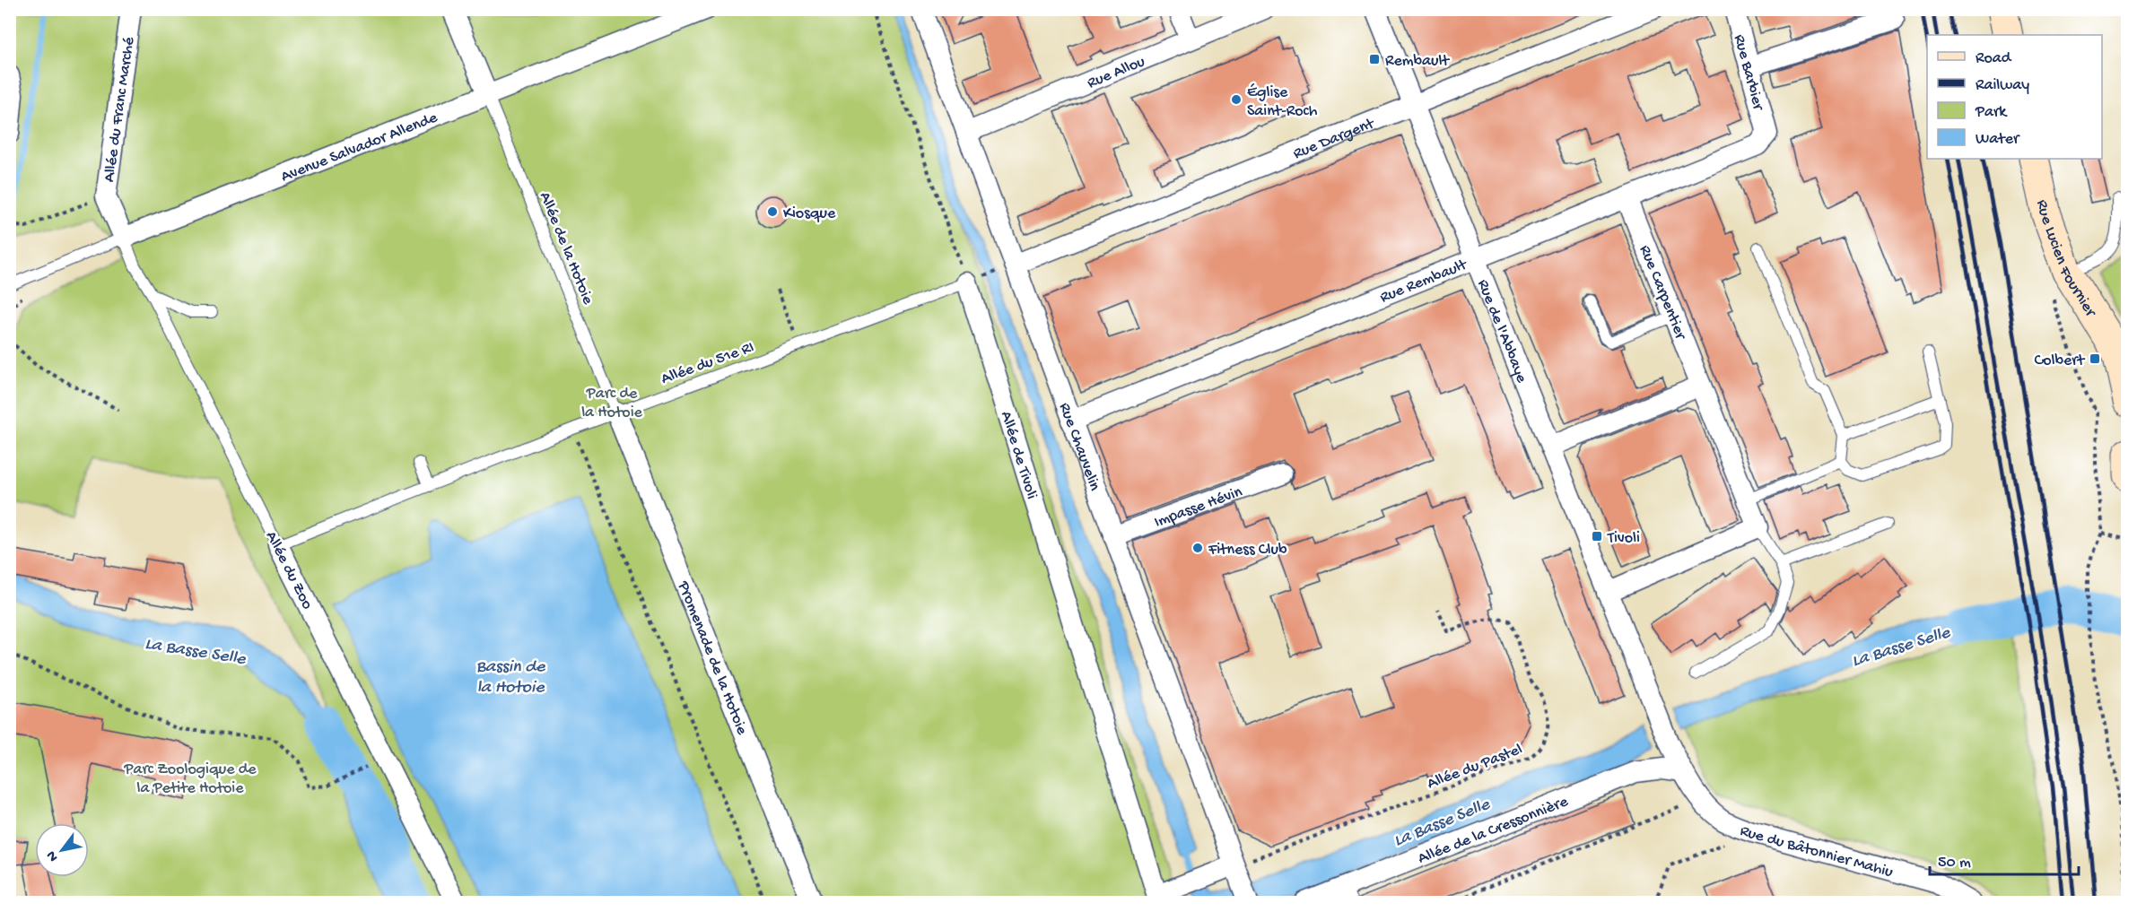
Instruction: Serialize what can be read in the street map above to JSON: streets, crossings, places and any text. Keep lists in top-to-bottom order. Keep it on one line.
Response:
{"streets":{"main road":["Rue Lucien Fournier"],"street":["Rue Allou","Rue Barbier","Allée du Franc Marché","Rue Dargent","Avenue Salvador Allende","Rue Rembault","Rue Carpentier","Rue de l'Abbaye","Rue Chauvelin","Allée de Tivoli","Impasse Hévin","Allée du Zoo","Promenade de la Hotoie","Allée de la Cressonnière","Rue du Bâtonnier Mahiu"],"lane":["Allée de la Hotoie","Allée du 51e RI"],"path":["Allée du Pastel"]},"crossings":[["Rue Allou","Rue Chauvelin"],["Rue Barbier","Rue Rembault"],["Allée du Franc Marché","Avenue Salvador Allende"],["Allée du Franc Marché","Allée du Zoo"],["Rue Dargent","Rue de l'Abbaye"],["Rue Dargent","Rue Chauvelin"],["Avenue Salvador Allende","Allée de la Hotoie"],["Avenue Salvador Allende","Allée du Zoo"],["Allée de la Hotoie","Allée du 51e RI"],["Allée de la Hotoie","Promenade de la Hotoie"],["Rue Rembault","Rue Carpentier"],["Rue Rembault","Rue de l'Abbaye"],["Rue Rembault","Rue Chauvelin"],["Rue de l'Abbaye","Allée de la Cressonnière"],["Rue de l'Abbaye","Rue du Bâtonnier Mahiu"],["Allée du 51e RI","Allée de Tivoli"],["Allée du 51e RI","Allée du Zoo"],["Allée du 51e RI","Promenade de la Hotoie"],["Rue Chauvelin","Impasse Hévin"],["Rue Chauvelin","Allée du Pastel"],["Allée de la Cressonnière","Rue du Bâtonnier Mahiu"]],"water":["La Basse Selle","Bassin de la Hotoie"],"parks":["Parc de la Hotoie","Parc Zoologique de la Petite Hotoie"],"places":{"transit":["Rembault","Colbert","Tivoli"],"other":["Église Saint-Roch","Kiosque","Fitness Club"]},"legend":["Road","Railway","Park","Water"],"scale_bar":"50 m","north":"bottom left"}
